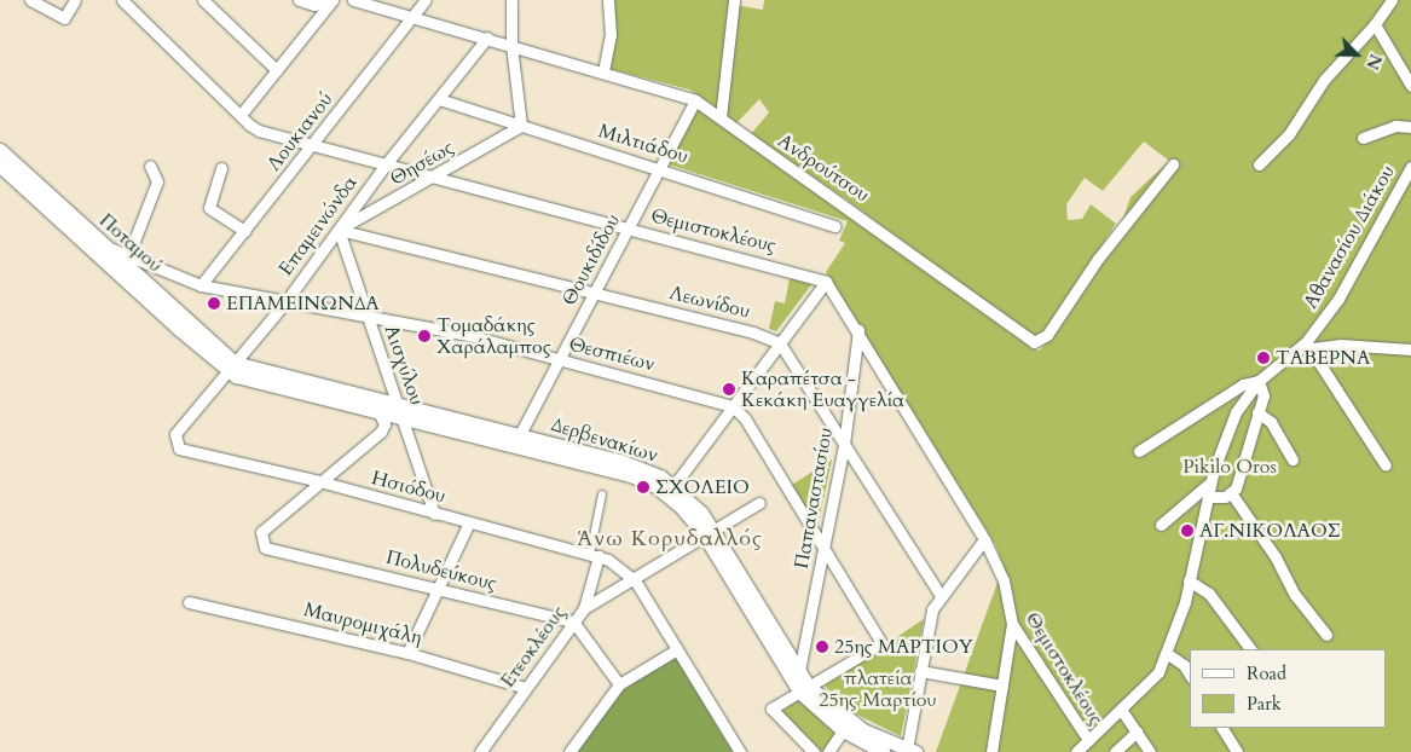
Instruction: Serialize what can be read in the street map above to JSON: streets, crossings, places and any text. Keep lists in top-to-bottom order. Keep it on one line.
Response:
{"streets":{"street":["Λουκιανού","Μιλτιάδου","Θησέως","Ανδρούτσου","Επαμεινώνδα","Θεμιστοκλέους","Αθανασίου Διάκου","Ποταμού","Θουκιδίδου","Λεωνίδου","Θεσπιέων","Αισχύλου","Δερβενακίων","Ησιόδου","Παπαναστασίου","Πολυδεύκους","Μαυρομιχάλη","Ετεοκλέους"]},"crossings":[["Λουκιανού","Ανδρούτσου"],["Λουκιανού","Θεμιστοκλέους"],["Λουκιανού","Θεσπιέων"],["Μιλτιάδου","Θησέως"],["Μιλτιάδου","Επαμεινώνδα"],["Μιλτιάδου","Θουκιδίδου"],["Θησέως","Επαμεινώνδα"],["Θησέως","Θεμιστοκλέους"],["Θησέως","Λεωνίδου"],["Θησέως","Αισχύλου"],["Ανδρούτσου","Επαμεινώνδα"],["Ανδρούτσου","Θουκιδίδου"],["Επαμεινώνδα","Θεμιστοκλέους"],["Επαμεινώνδα","Ποταμού"],["Επαμεινώνδα","Λεωνίδου"],["Επαμεινώνδα","Θεσπιέων"],["Επαμεινώνδα","Αισχύλου"],["Επαμεινώνδα","Δερβενακίων"],["Επαμεινώνδα","Ησιόδου"],["Θεμιστοκλέους","Αθανασίου Διάκου"],["Θεμιστοκλέους","Θουκιδίδου"],["Θεμιστοκλέους","Παπαναστασίου"],["Ποταμού","Θεσπιέων"],["Ποταμού","Δερβενακίων"],["Θουκιδίδου","Λεωνίδου"],["Θουκιδίδου","Θεσπιέων"],["Θουκιδίδου","Δερβενακίων"],["Λεωνίδου","Αισχύλου"],["Θεσπιέων","Αισχύλου"],["Αισχύλου","Δερβενακίων"],["Αισχύλου","Ησιόδου"],["Δερβενακίων","Παπαναστασίου"],["Ησιόδου","Πολυδεύκους"],["Ησιόδου","Ετεοκλέους"],["Πολυδεύκους","Ετεοκλέους"],["Μαυρομιχάλη","Ετεοκλέους"]],"districts":["Άνω Κορυδαλλός"],"parks":["Pikilo Oros","πλατεία 25ης Μαρτίου"],"places":["ΕΠΑΜΕΙΝΩΝΔΑ","Τομαδάκης Χαράλαμπος","ΤΑΒΕΡΝΑ","Καραπέτσα - Κεκάκη Ευαγγελία","ΣΧΟΛΕΙΟ","ΑΓ.ΝΙΚΟΛΑΟΣ","25ης ΜΑΡΤΙΟΥ"],"legend":["Road","Park"],"north":"bottom right"}
